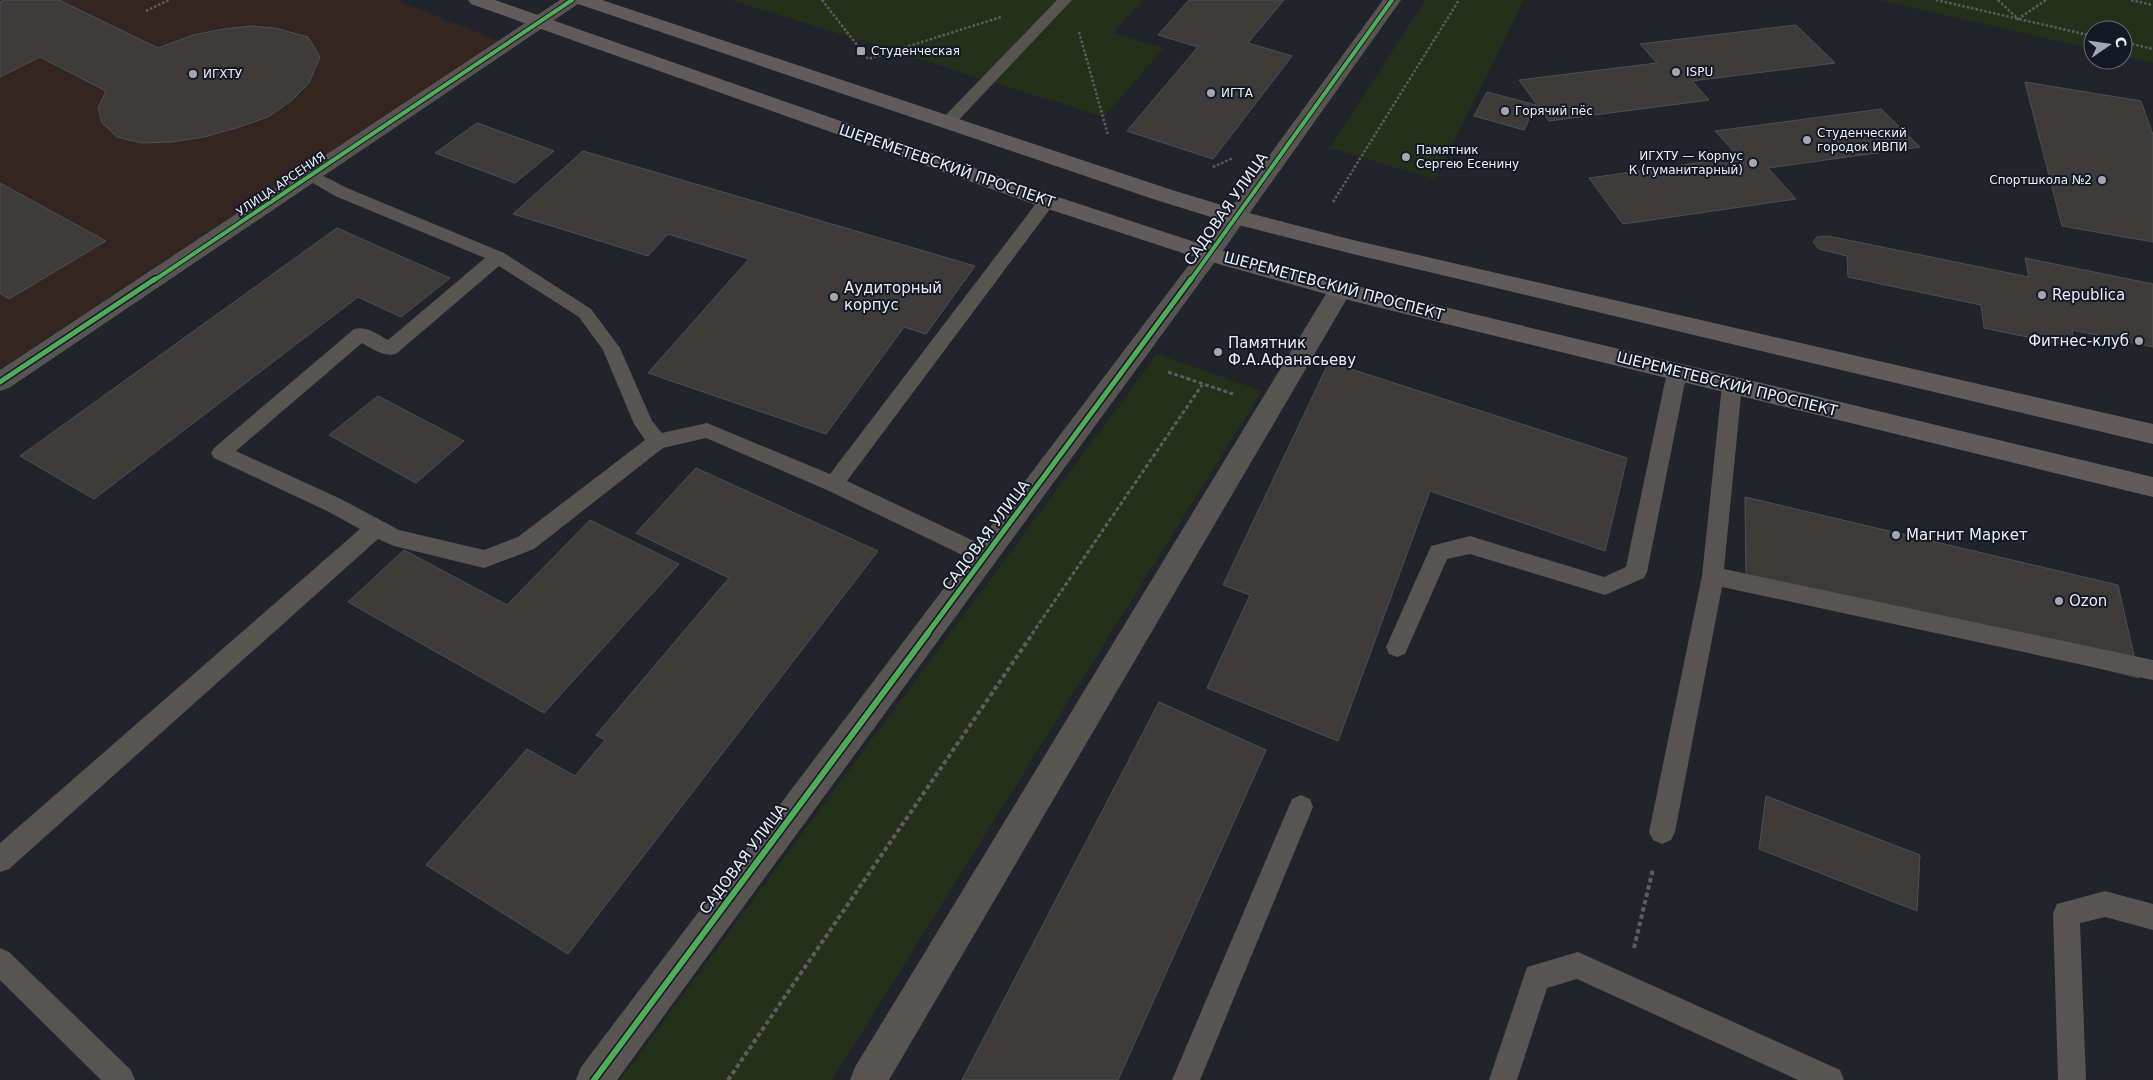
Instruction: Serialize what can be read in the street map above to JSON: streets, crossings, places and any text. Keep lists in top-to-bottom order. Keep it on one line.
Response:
{"streets":{"main road":["ШЕРЕМЕТЕВСКИЙ ПРОСПЕКТ"],"street":["УЛИЦА АРСЕНИЯ","САДОВАЯ УЛИЦА"]},"crossings":[["ШЕРЕМЕТЕВСКИЙ ПРОСПЕКТ","УЛИЦА АРСЕНИЯ"],["ШЕРЕМЕТЕВСКИЙ ПРОСПЕКТ","САДОВАЯ УЛИЦА"]],"places":{"transit":["Студенческая"],"other":["ISPU","ИГХТУ","ИГТА","Горячий пёс","Студенческий городок ИВПИ","Памятник Сергею Есенину","ИГХТУ — Корпус К (гуманитарный)","Спортшкола №2","Republica","Аудиторный корпус","Фитнес-клуб","Памятник Ф.А.Афанасьеву","Магнит Маркет","Ozon"]},"north":"right"}
